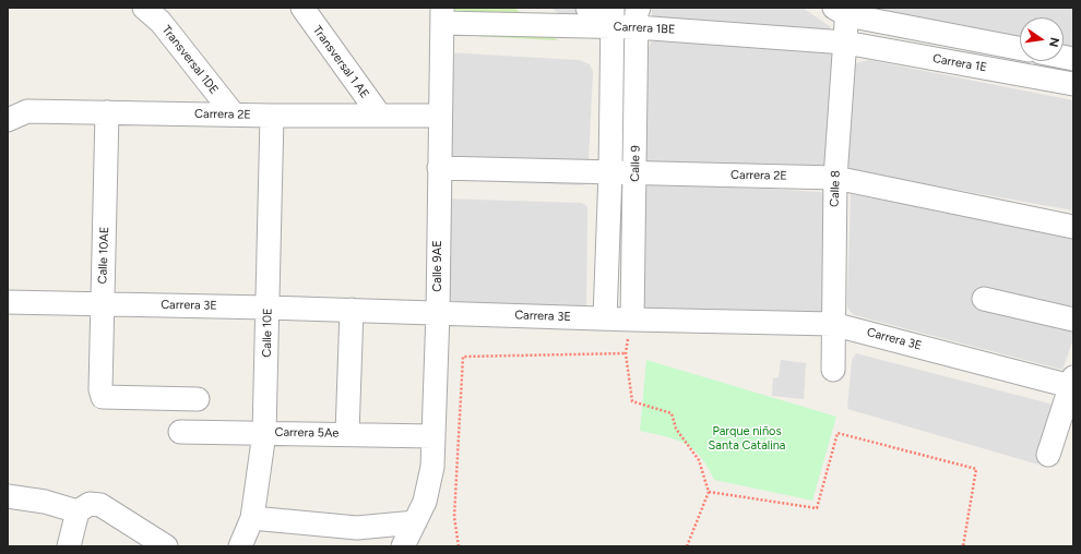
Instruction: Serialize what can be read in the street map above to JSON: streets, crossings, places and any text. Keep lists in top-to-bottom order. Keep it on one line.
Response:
{"streets":{"street":["Carrera 1BE","Transversal 1DE","Transversal 1 AE","Carrera 1E","Carrera 2E","Calle 9","Calle 8","Calle 10AE","Calle 9AE","Carrera 3E","Calle 10E","Carrera 5Ae"]},"crossings":[["Carrera 1BE","Carrera 1E"],["Carrera 1BE","Calle 9"],["Carrera 1BE","Calle 8"],["Carrera 1BE","Calle 9AE"],["Transversal 1DE","Carrera 2E"],["Transversal 1 AE","Carrera 2E"],["Carrera 1E","Calle 8"],["Carrera 2E","Calle 9"],["Carrera 2E","Calle 8"],["Carrera 2E","Calle 10AE"],["Carrera 2E","Calle 9AE"],["Carrera 2E","Calle 10E"],["Calle 9","Carrera 3E"],["Calle 8","Carrera 3E"],["Calle 10AE","Carrera 3E"],["Calle 9AE","Carrera 3E"],["Calle 9AE","Carrera 5Ae"],["Carrera 3E","Calle 10E"],["Calle 10E","Carrera 5Ae"]],"parks":["Parque niños Santa Catalina"],"north":"right"}
